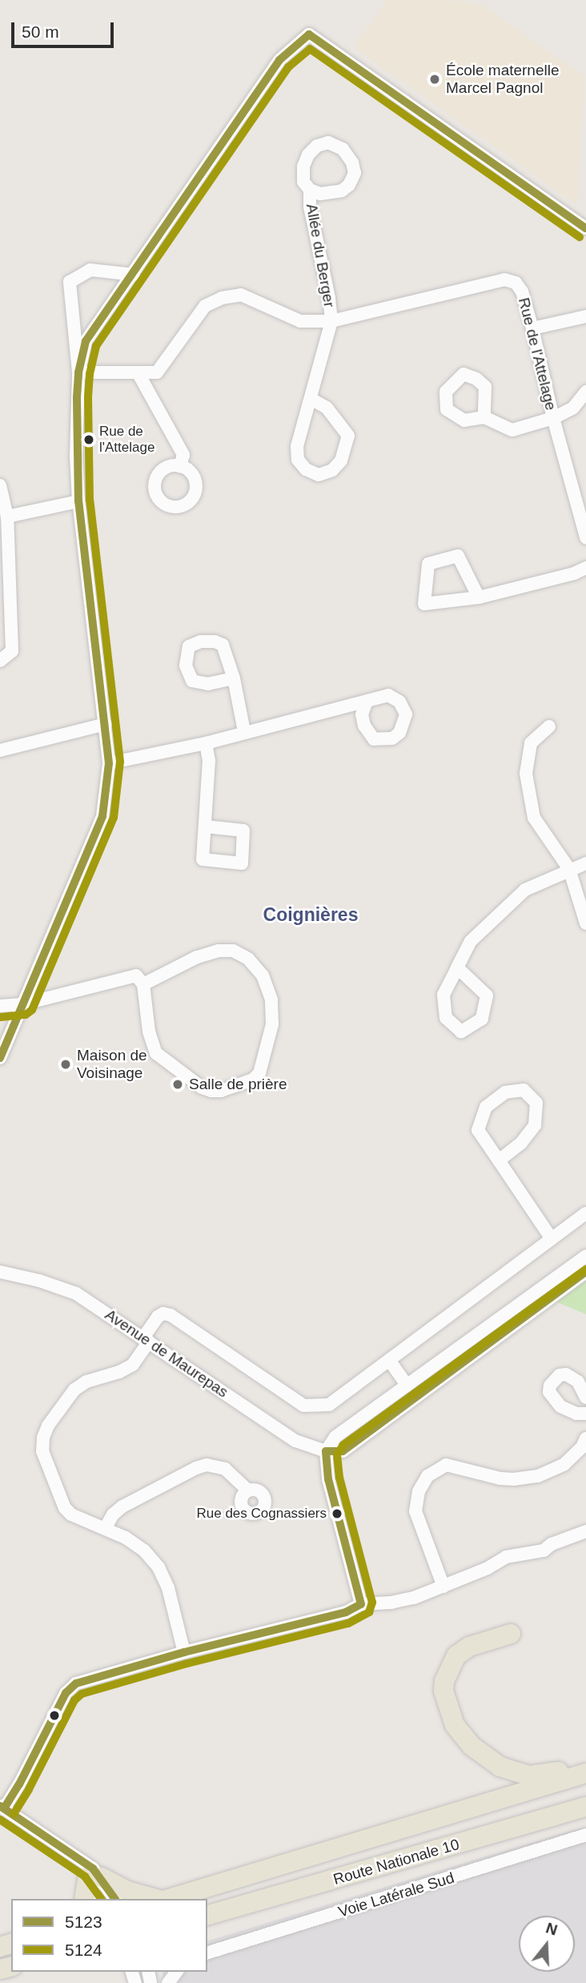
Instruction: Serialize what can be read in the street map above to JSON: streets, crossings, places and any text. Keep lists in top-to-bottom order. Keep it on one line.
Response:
{"streets":{"main road":["Route Nationale 10"],"street":["Allée du Berger","Rue de l'Attelage","Avenue de Maurepas","Voie Latérale Sud"]},"crossings":[["Allée du Berger","Rue de l'Attelage"]],"districts":["Coignières"],"places":["École maternelle Marcel Pagnol","Rue de l'Attelage","Maison de Voisinage","Salle de prière","Rue des Cognassiers"],"lines":["transit line 5123","transit line 5124"],"legend":["5123","5124"],"scale_bar":"50 m","north":"top"}
